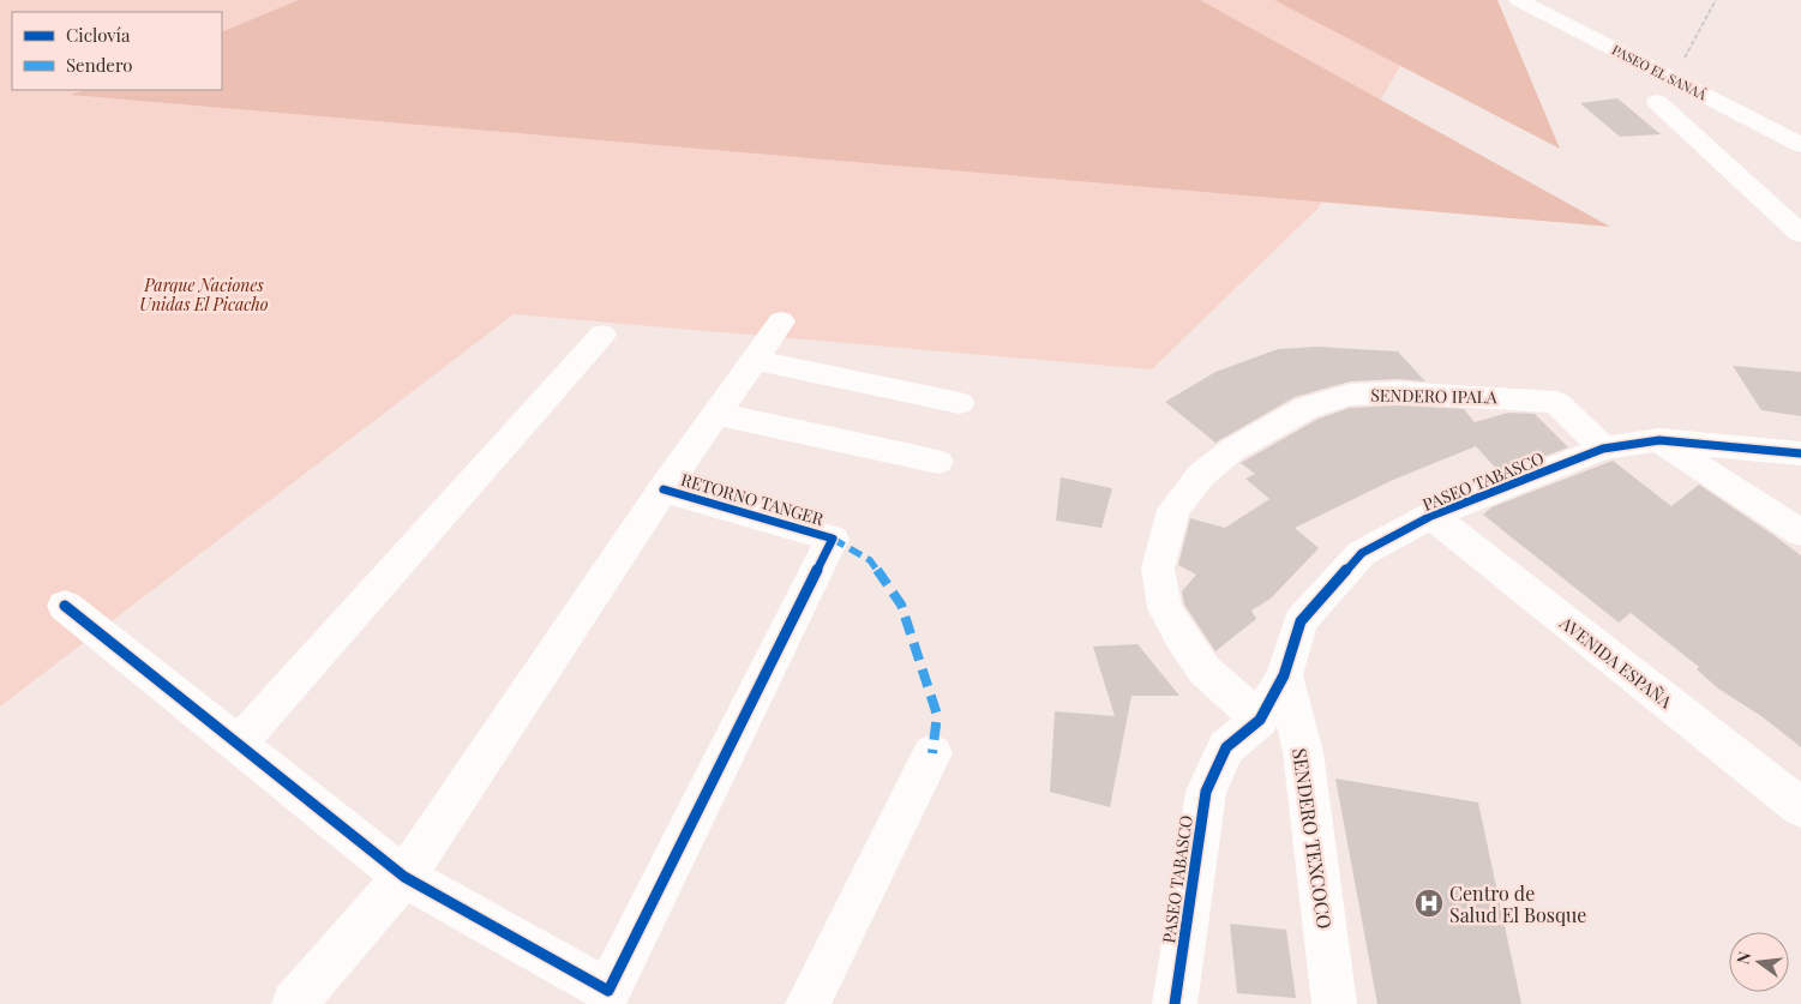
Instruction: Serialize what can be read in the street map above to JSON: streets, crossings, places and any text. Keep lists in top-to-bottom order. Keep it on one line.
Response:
{"streets":{"street":["PASEO EL SANAÁ","SENDERO IPALA","PASEO TABASCO","RETORNO TANGER","AVENIDA ESPAÑA","SENDERO TEXCOCO"]},"crossings":[["SENDERO IPALA","PASEO TABASCO"],["PASEO TABASCO","AVENIDA ESPAÑA"],["PASEO TABASCO","SENDERO TEXCOCO"]],"parks":["Parque Naciones Unidas El Picacho"],"places":{"hospital":["Centro de Salud El Bosque"]},"legend":["Ciclovía","Sendero"],"north":"left"}
